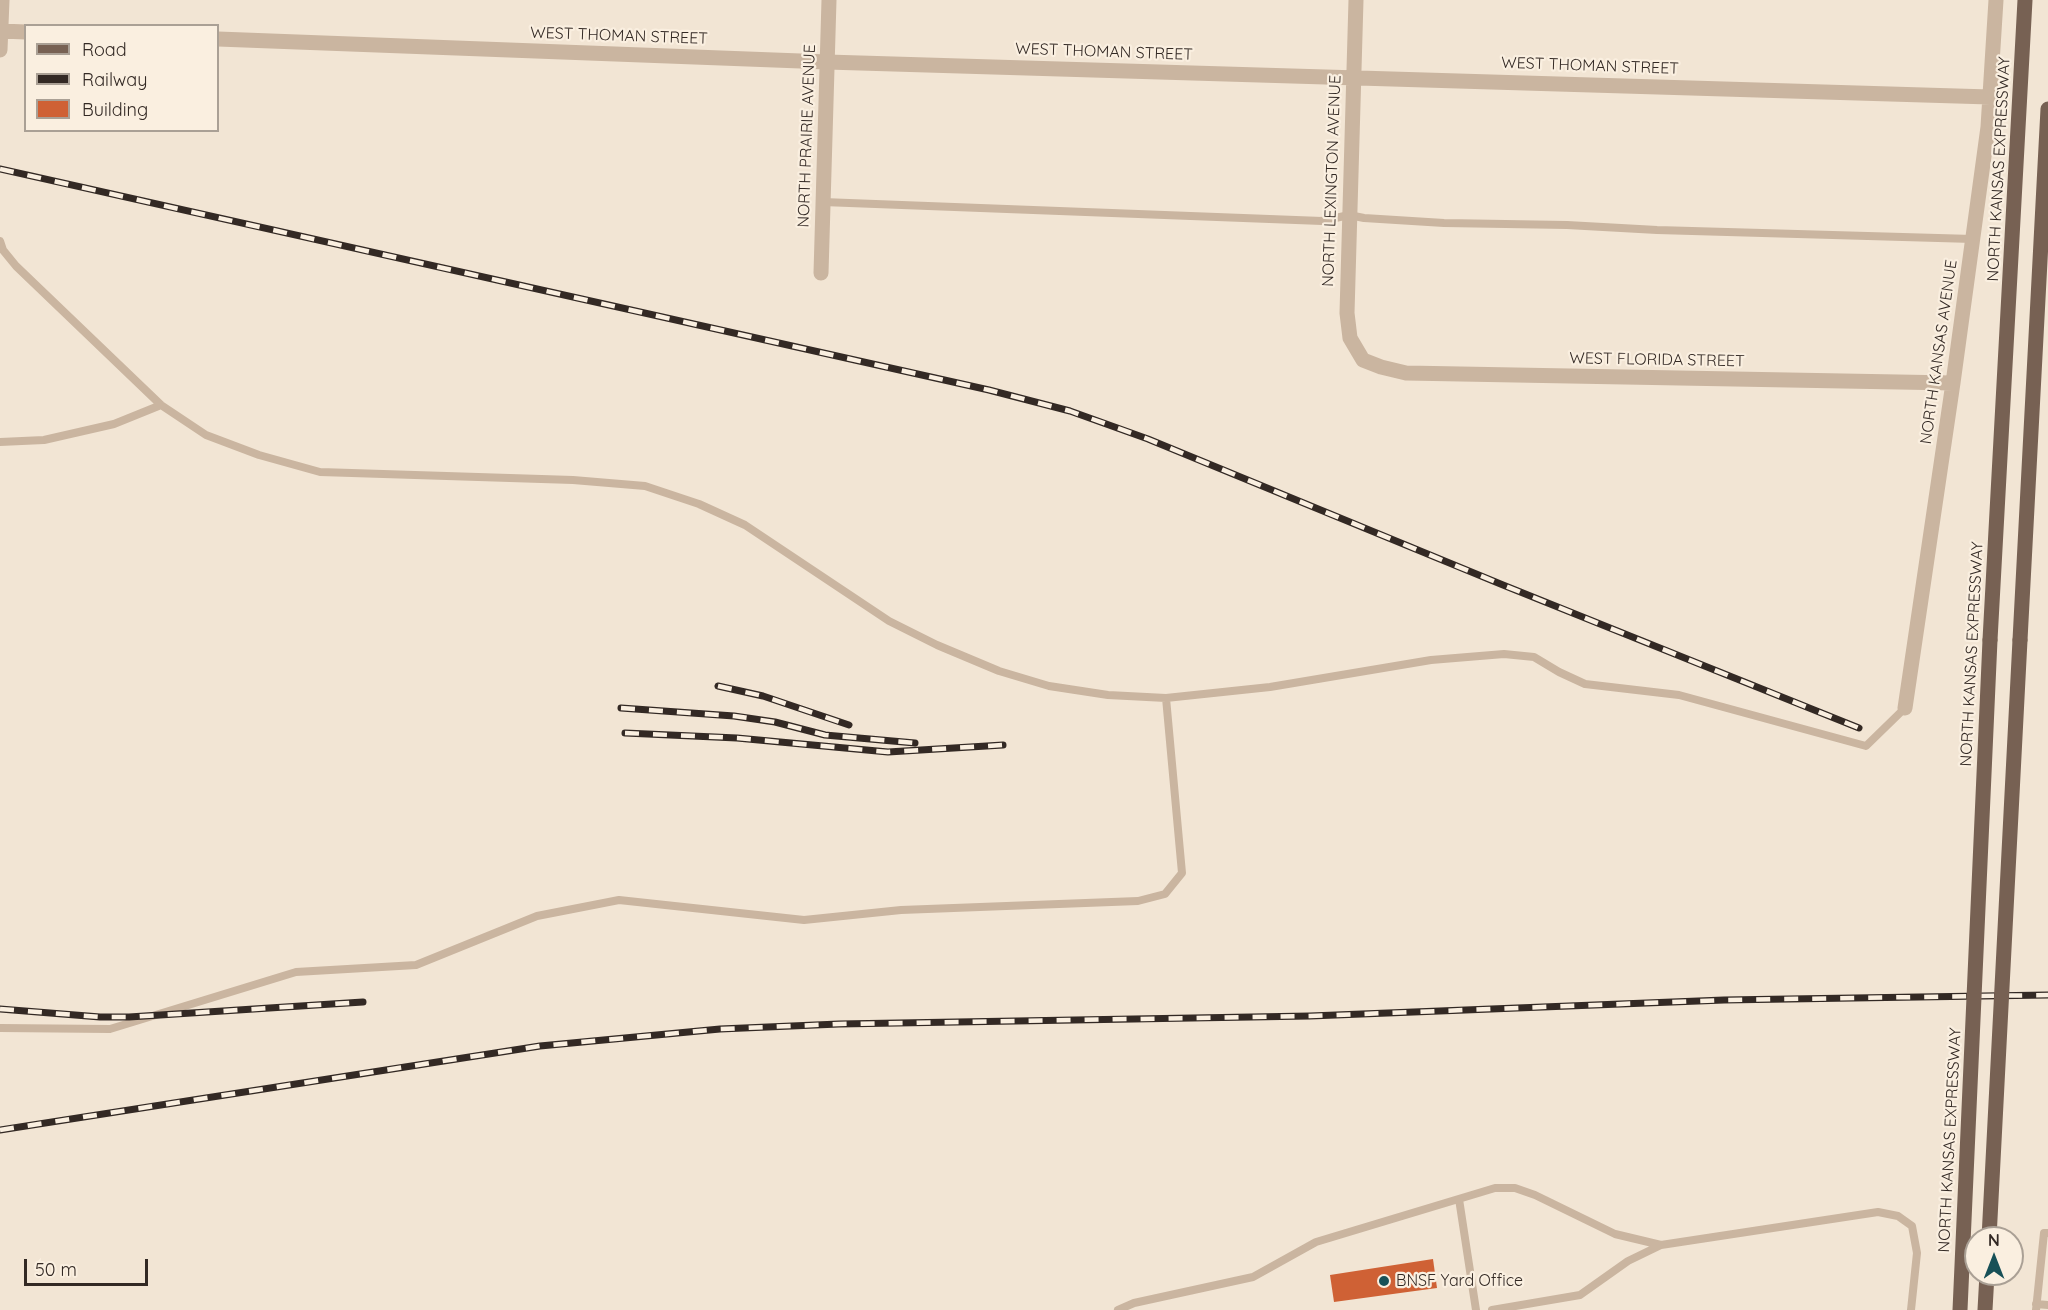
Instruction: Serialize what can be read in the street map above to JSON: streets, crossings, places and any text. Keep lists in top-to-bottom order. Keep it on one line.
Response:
{"streets":{"main road":["NORTH KANSAS EXPRESSWAY"],"street":["WEST THOMAN STREET","NORTH PRAIRIE AVENUE","NORTH LEXINGTON AVENUE","NORTH KANSAS AVENUE","WEST FLORIDA STREET"]},"crossings":[["WEST THOMAN STREET","NORTH PRAIRIE AVENUE"],["WEST THOMAN STREET","NORTH LEXINGTON AVENUE"],["WEST THOMAN STREET","NORTH KANSAS AVENUE"],["NORTH LEXINGTON AVENUE","WEST FLORIDA STREET"],["NORTH KANSAS AVENUE","WEST FLORIDA STREET"]],"places":["BNSF Yard Office"],"legend":["Road","Railway","Building"],"scale_bar":"50 m","north":"top"}
